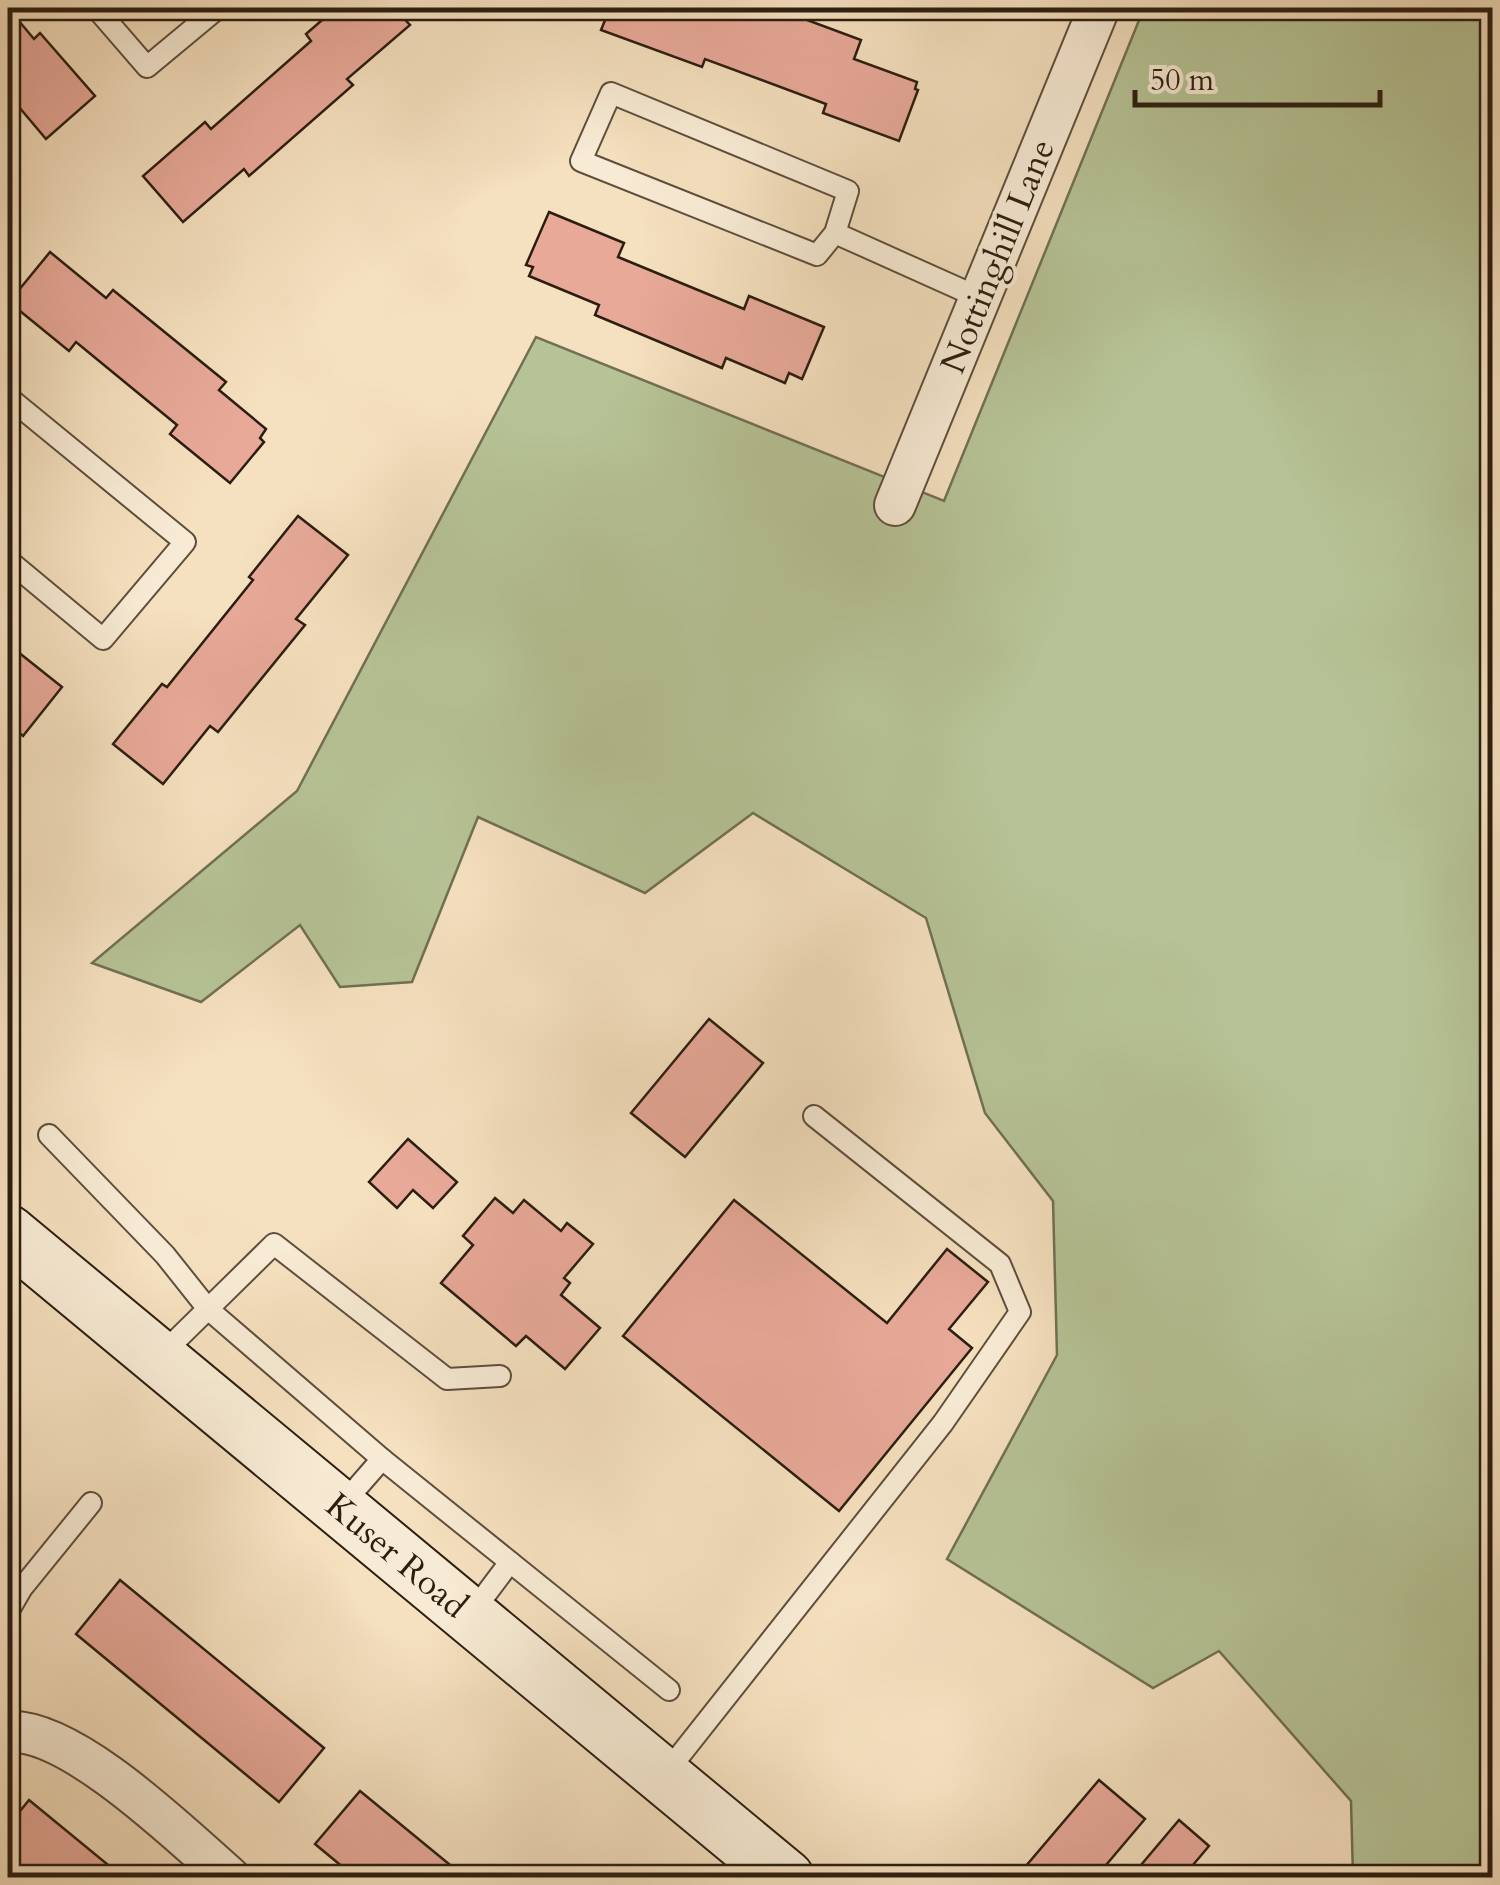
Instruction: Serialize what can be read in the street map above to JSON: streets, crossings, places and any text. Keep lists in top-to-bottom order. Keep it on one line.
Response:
{"streets":{"street":["Nottinghill Lane","Kuser Road"]},"scale_bar":"50 m"}
